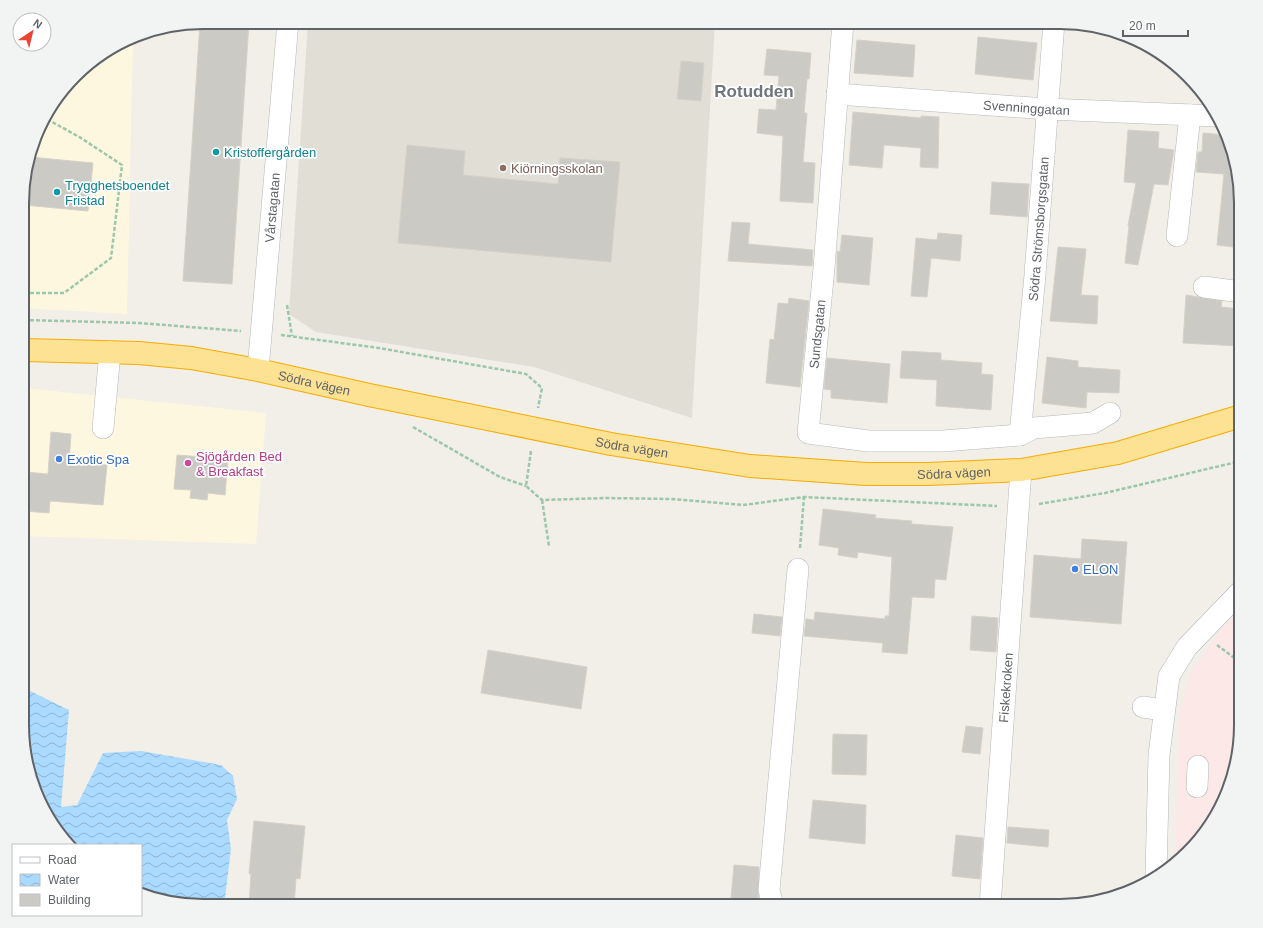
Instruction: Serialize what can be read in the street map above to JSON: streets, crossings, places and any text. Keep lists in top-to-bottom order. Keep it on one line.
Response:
{"streets":{"highway":["Södra vägen"],"street":["Svenninggatan","Vårstagatan","Södra Strömsborgsgatan","Sundsgatan","Fiskekroken"]},"crossings":[["Svenninggatan","Södra Strömsborgsgatan"],["Svenninggatan","Sundsgatan"],["Vårstagatan","Södra vägen"],["Södra Strömsborgsgatan","Sundsgatan"],["Södra vägen","Fiskekroken"]],"districts":["Rotudden"],"places":["Kristoffergården","Kiörningsskolan","Trygghetsboendet Fristad","Exotic Spa","Sjögården Bed & Breakfast","ELON"],"legend":["Road","Water","Building"],"scale_bar":"20 m","north":"top right"}
